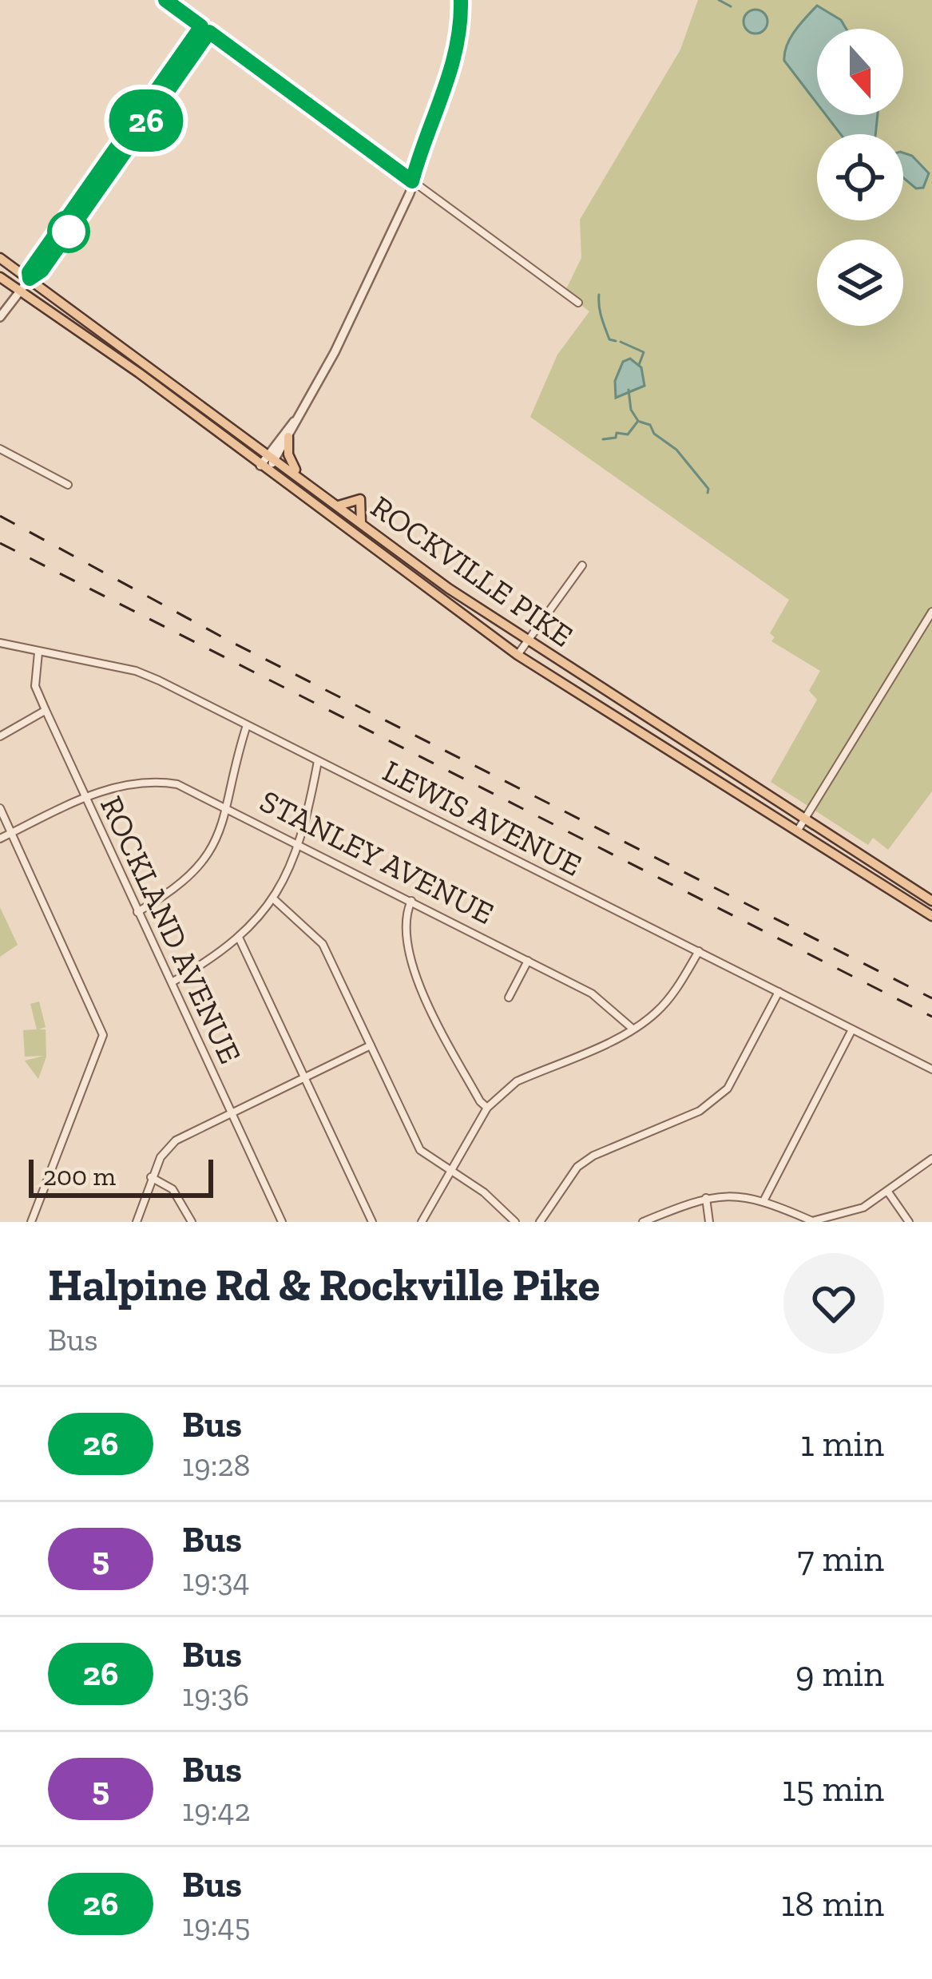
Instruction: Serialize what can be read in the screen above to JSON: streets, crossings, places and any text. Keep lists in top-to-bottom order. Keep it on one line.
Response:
{"streets":{"main road":["ROCKVILLE PIKE"],"street":["LEWIS AVENUE","STANLEY AVENUE","ROCKLAND AVENUE"]},"crossings":[["LEWIS AVENUE","ROCKLAND AVENUE"],["STANLEY AVENUE","ROCKLAND AVENUE"]],"lines":["bus line 26"],"scale_bar":"200 m","north":"bottom","page":{"on_map":"26","scale":"200 m","heading":["Halpine Rd & Rockville Pike","Bus"],"list":[{"mark":"26","name":"Bus","note":"19:28","value":"1 min"},{"mark":"5","name":"Bus","note":"19:34","value":"7 min"},{"mark":"26","name":"Bus","note":"19:36","value":"9 min"},{"mark":"5","name":"Bus","note":"19:42","value":"15 min"},{"mark":"26","name":"Bus","note":"19:45","value":"18 min"}]}}
